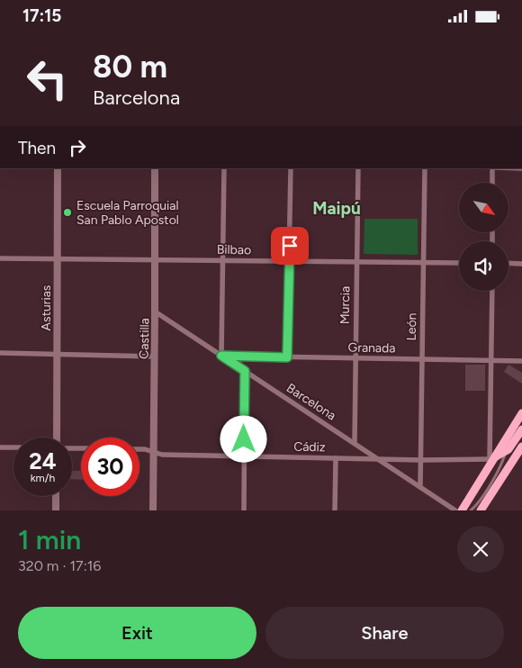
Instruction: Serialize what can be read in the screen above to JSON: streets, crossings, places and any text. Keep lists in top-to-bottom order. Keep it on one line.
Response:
{"streets":{"street":["Bilbao","Murcia","Asturias","León","Castilla","Granada","Barcelona","Cádiz"]},"crossings":[["Bilbao","Murcia"],["Bilbao","Asturias"],["Bilbao","León"],["Bilbao","Castilla"],["Murcia","Granada"],["Murcia","Barcelona"],["León","Granada"],["León","Barcelona"],["León","Cádiz"],["Castilla","Barcelona"],["Castilla","Cádiz"],["Granada","Barcelona"],["Barcelona","Cádiz"]],"districts":["Maipú"],"places":["Escuela Parroquial San Pablo Apostol"],"north":"bottom right","page":{"status":"17:15","turn":["80 m","Barcelona"],"then":"Then","speed":"24 km/h","limit":"30","heading":["1 min","320 m · 17:16"],"buttons":["Exit","Share"]}}
